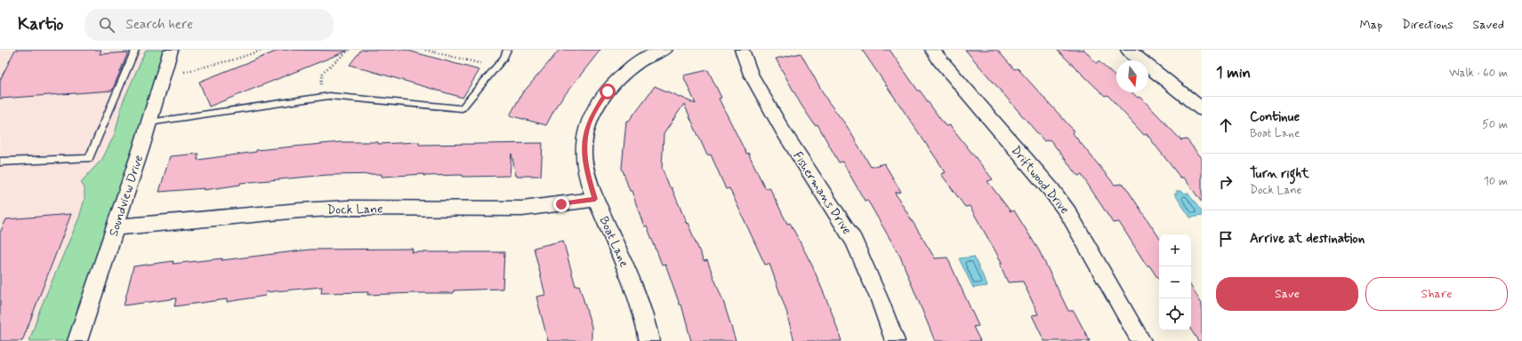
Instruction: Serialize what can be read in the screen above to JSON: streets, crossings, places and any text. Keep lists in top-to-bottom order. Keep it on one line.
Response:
{"streets":{"street":["Driftwood Drive","Fishermans Drive","Soundview Drive","Dock Lane","Boat Lane"]},"crossings":[["Soundview Drive","Dock Lane"],["Dock Lane","Boat Lane"]],"north":"bottom","page":{"header":"Kartio","search":"Search here","nav":["Map","Directions","Saved"],"heading":["1 min","Walk · 60 m"],"list":[["Continue","Boat Lane","50 m"],["Turn right","Dock Lane","10 m"],"Arrive at destination"],"map_buttons":["+","−"],"buttons":["Save","Share"]}}
